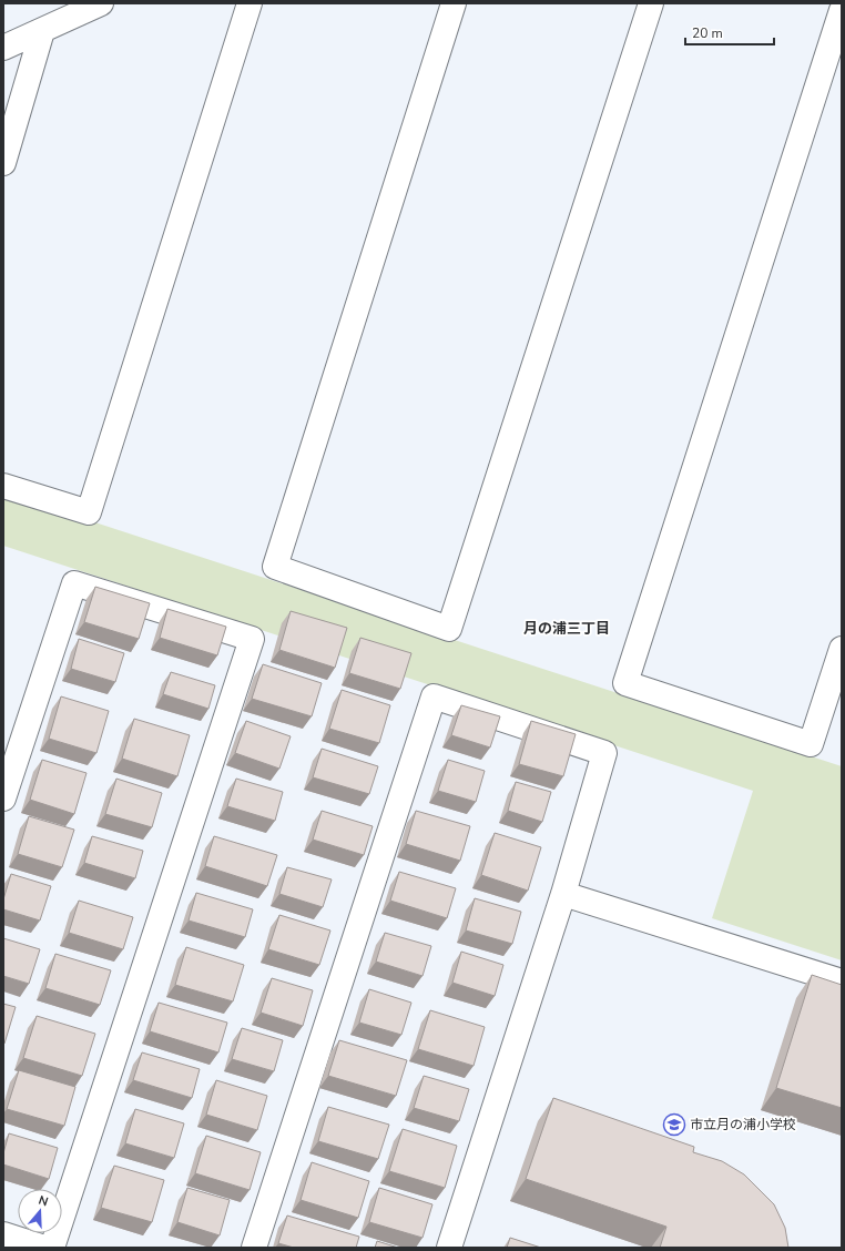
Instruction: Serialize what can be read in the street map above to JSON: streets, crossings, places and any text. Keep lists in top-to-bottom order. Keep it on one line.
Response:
{"districts":["月の浦三丁目"],"places":{"school or university":["市立月の浦小学校"]},"scale_bar":"20 m","north":"top"}
